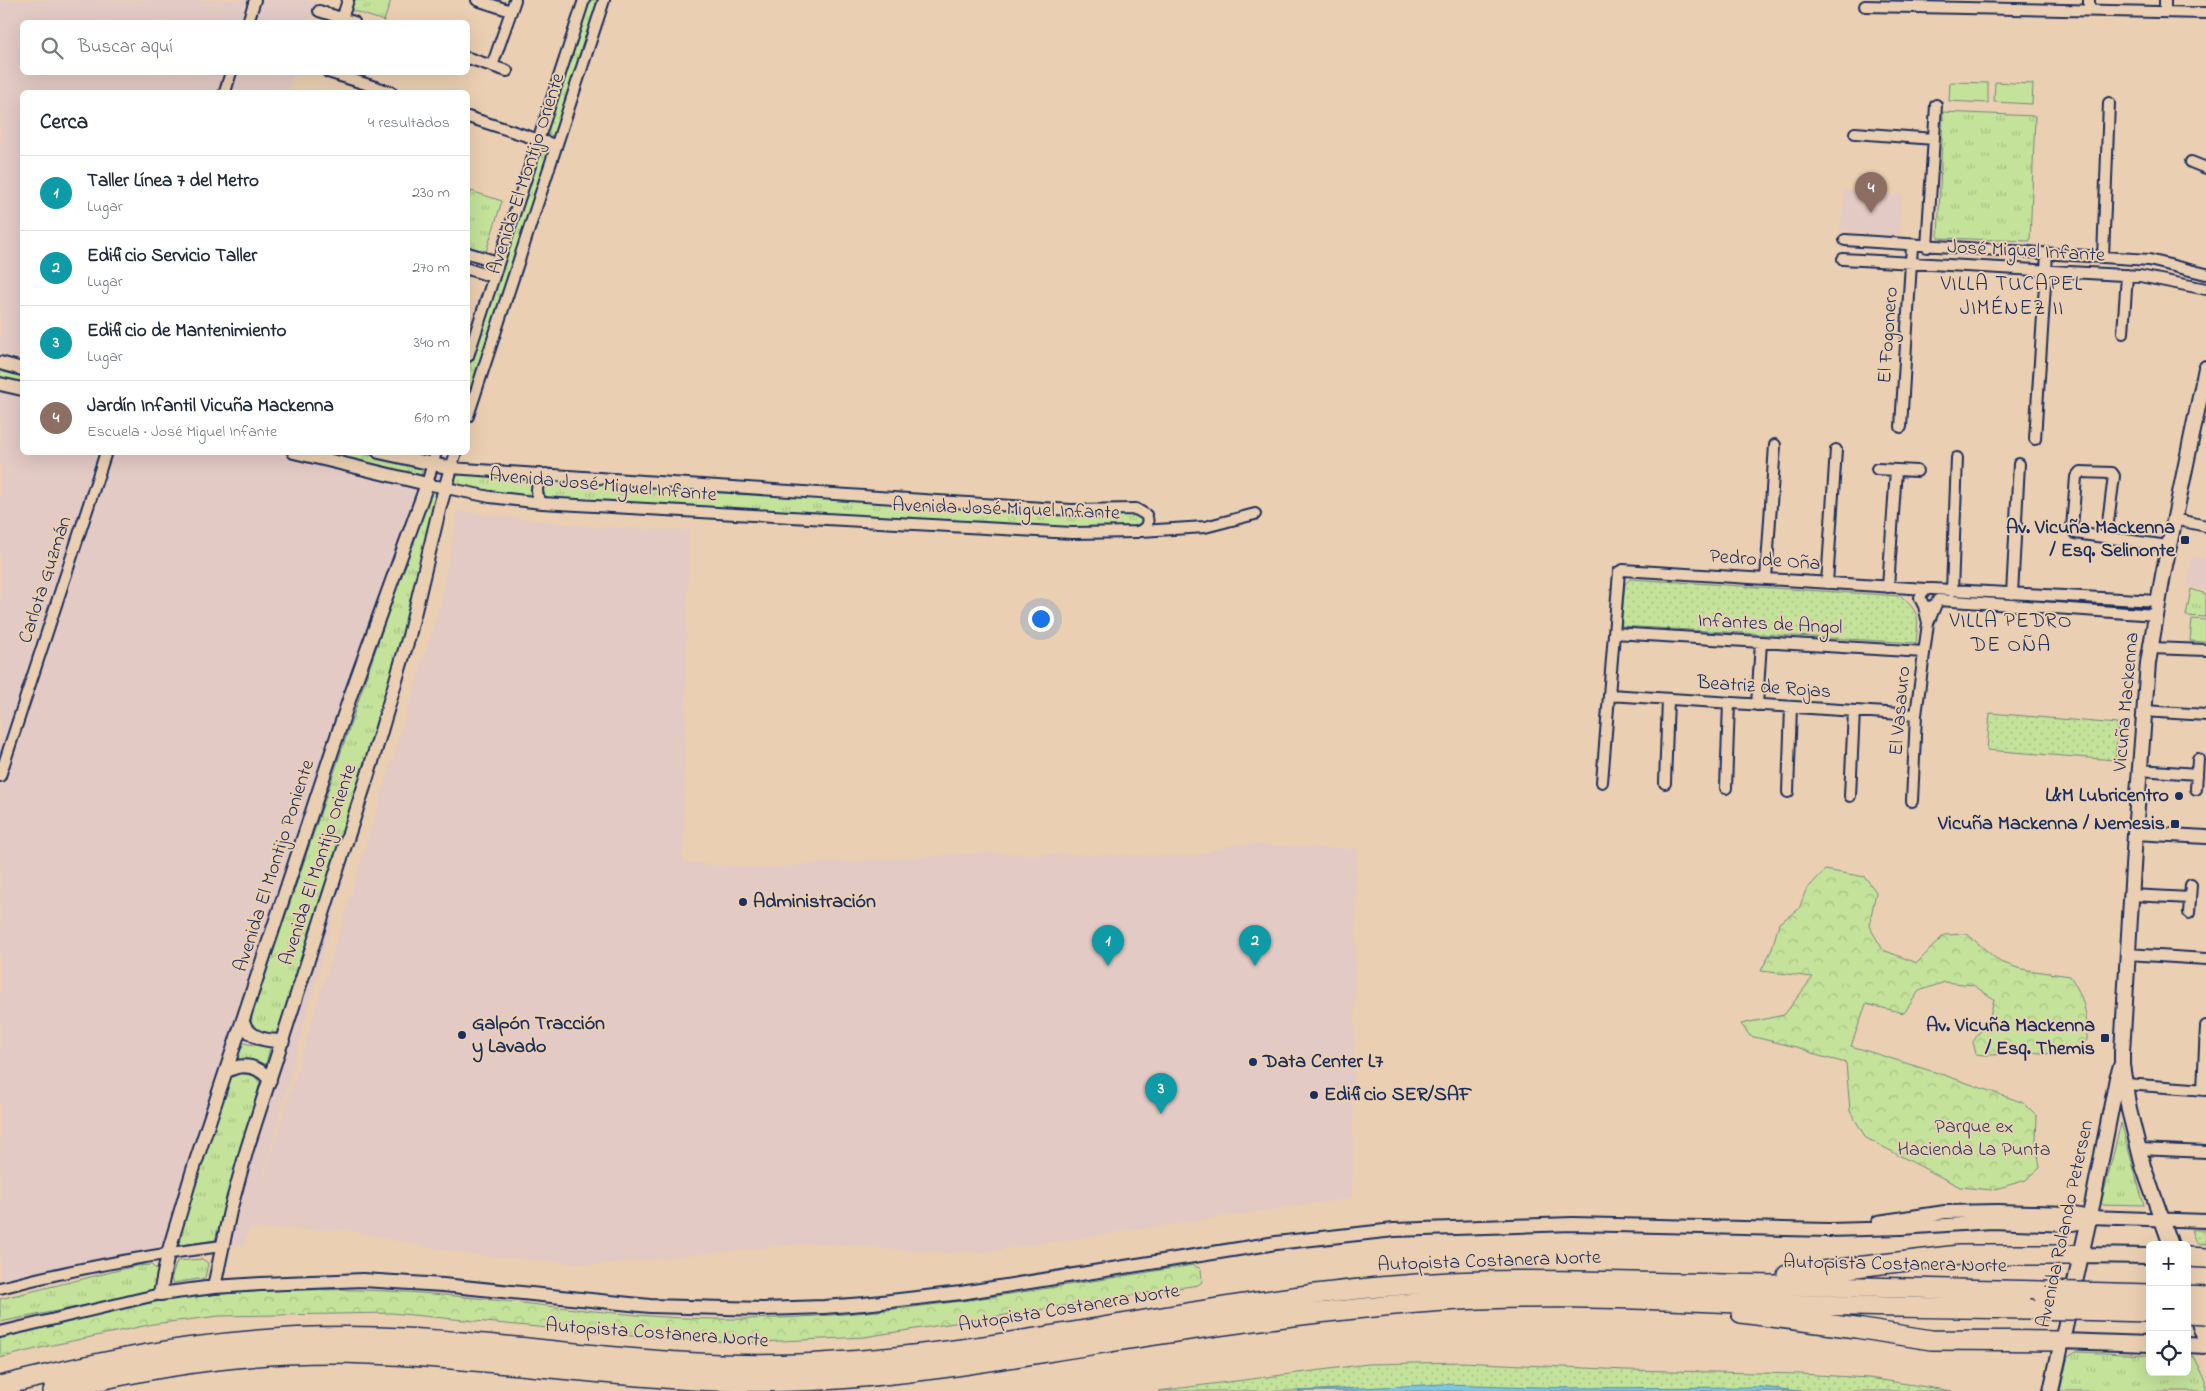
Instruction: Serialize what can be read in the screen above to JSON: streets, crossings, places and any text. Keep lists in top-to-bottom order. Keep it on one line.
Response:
{"streets":{"highway":["Autopista Costanera Norte"],"main road":["Vicuña Mackenna","Avenida Rolando Petersen"],"street":["Avenida El Montijo Oriente","José Miguel Infante","El Fogonero","Avenida José Miguel Infante","Pedro de Oña","Carlota Guzmán","Infantes de Angol","Beatriz de Rojas","El Vasauro","Avenida El Montijo Poniente"]},"crossings":[["Avenida El Montijo Oriente","Avenida José Miguel Infante"],["José Miguel Infante","El Fogonero"],["Avenida José Miguel Infante","Avenida El Montijo Poniente"],["Pedro de Oña","Infantes de Angol"],["Pedro de Oña","Vicuña Mackenna"],["Pedro de Oña","El Vasauro"],["Infantes de Angol","El Vasauro"],["Beatriz de Rojas","El Vasauro"],["Vicuña Mackenna","Avenida Rolando Petersen"]],"districts":["VILLA TUCAPEL JIMÉNEZ II","VILLA PEDRO DE OÑA"],"parks":["Parque ex Hacienda La Punta"],"places":{"transit":["Av. Vicuña Mackenna / Esq. Selinonte","Vicuña Mackenna / Nemesis","Av. Vicuña Mackenna / Esq. Themis"],"other":["L&M Lubricentro","Administración","Galpón Tracción y Lavado","Data Center L7","Edificio SER/SAF"]},"page":{"search":"Buscar aquí","heading":["Cerca","4 resultados"],"list":[{"mark":"1","name":"Taller Línea 7 del Metro","note":"Lugar","value":"230 m"},{"mark":"2","name":"Edificio Servicio Taller","note":"Lugar","value":"270 m"},{"mark":"3","name":"Edificio de Mantenimiento","note":"Lugar","value":"340 m"},{"mark":"4","name":"Jardín Infantil Vicuña Mackenna","note":"Escuela · José Miguel Infante","value":"610 m"}],"pins":["4","1","2","3"],"map_buttons":["+","−"]}}
